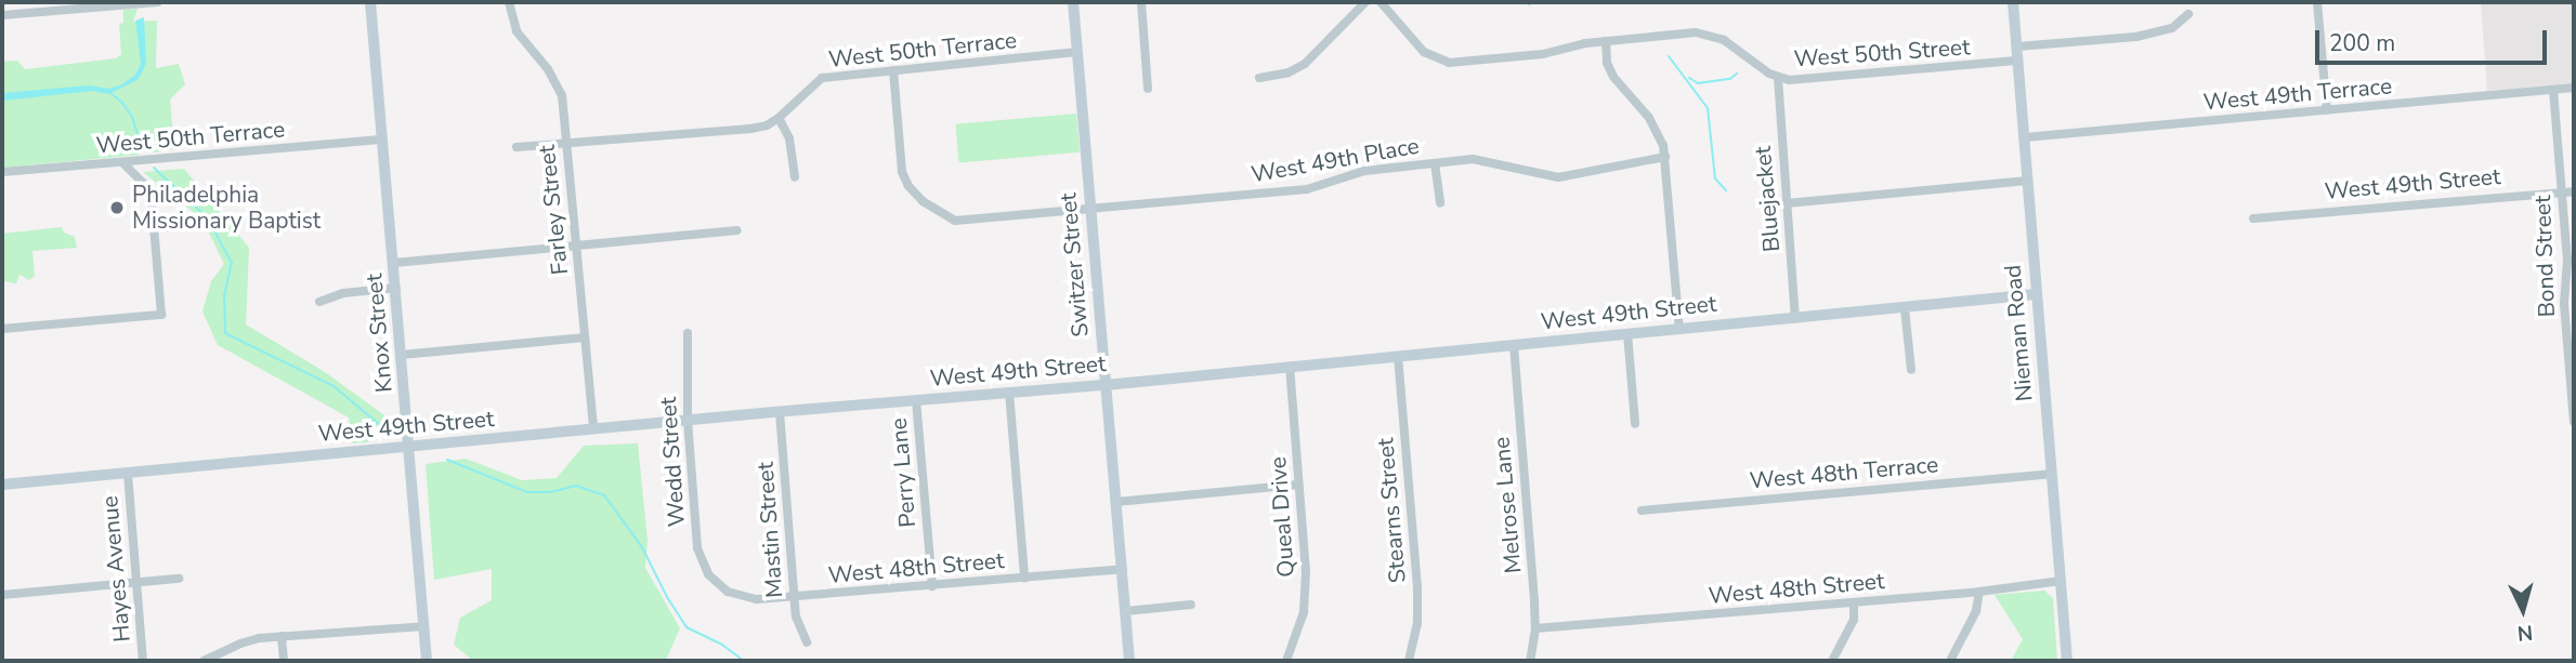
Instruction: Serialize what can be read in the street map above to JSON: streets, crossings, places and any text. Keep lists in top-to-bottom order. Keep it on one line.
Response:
{"streets":{"street":["West 50th Terrace","West 50th Street","West 49th Terrace","West 49th Place","West 49th Street","Bluejacket","Farley Street","Bond Street","Switzer Street","Knox Street","Nieman Road","Wedd Street","Perry Lane","West 48th Terrace","Melrose Lane","Stearns Street","Queal Drive","Mastin Street","West 48th Street","Hayes Avenue"]},"crossings":[["West 50th Terrace","West 49th Place"],["West 50th Terrace","Farley Street"],["West 50th Terrace","Switzer Street"],["West 50th Terrace","Knox Street"],["West 50th Street","Bluejacket"],["West 50th Street","Nieman Road"],["West 49th Terrace","Bond Street"],["West 49th Terrace","Nieman Road"],["West 49th Place","Switzer Street"],["West 49th Street","Bluejacket"],["West 49th Street","Farley Street"],["West 49th Street","Bond Street"],["West 49th Street","Switzer Street"],["West 49th Street","Knox Street"],["West 49th Street","Nieman Road"],["West 49th Street","Wedd Street"],["West 49th Street","Perry Lane"],["West 49th Street","Melrose Lane"],["West 49th Street","Stearns Street"],["West 49th Street","Queal Drive"],["West 49th Street","Mastin Street"],["West 49th Street","Hayes Avenue"],["Switzer Street","West 48th Street"],["Nieman Road","West 48th Terrace"],["Nieman Road","West 48th Street"],["Wedd Street","West 48th Street"],["Perry Lane","West 48th Street"],["Melrose Lane","West 48th Street"],["Mastin Street","West 48th Street"]],"places":["Philadelphia Missionary Baptist"],"scale_bar":"200 m","north":"bottom"}
